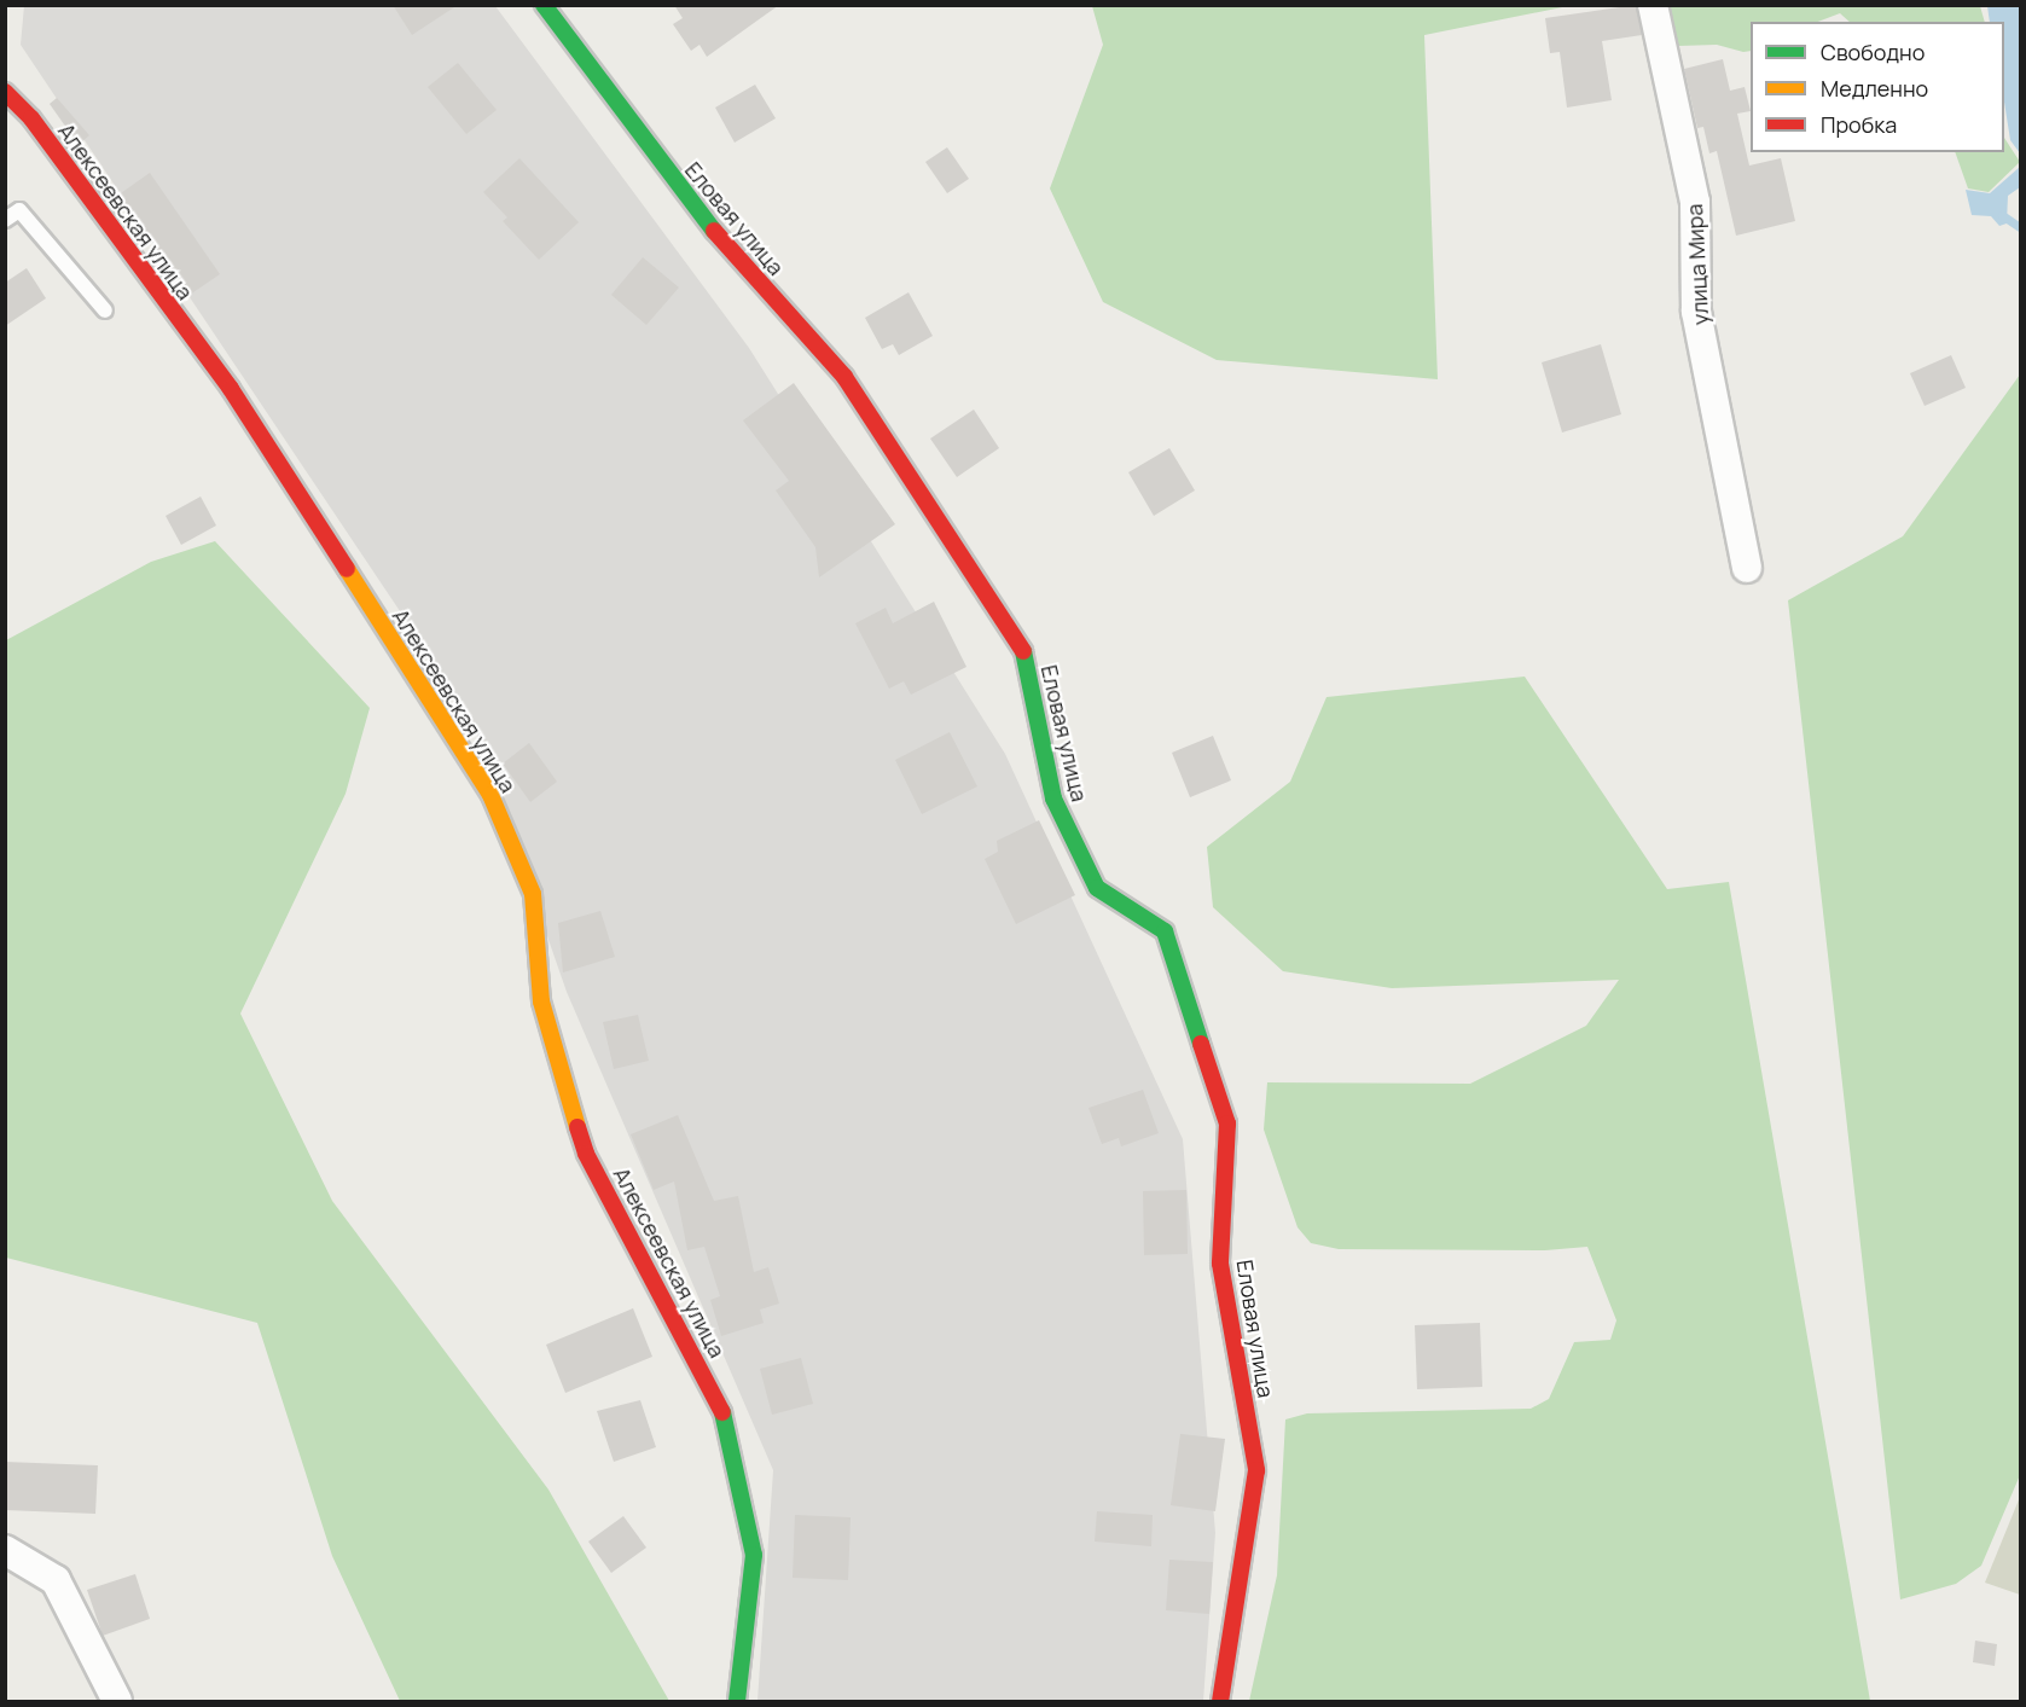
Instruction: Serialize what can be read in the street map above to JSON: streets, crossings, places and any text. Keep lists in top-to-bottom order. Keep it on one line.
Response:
{"streets":{"street":["Алексеевская улица","Еловая улица","улица Мира"]},"legend":["Свободно","Медленно","Пробка"]}
